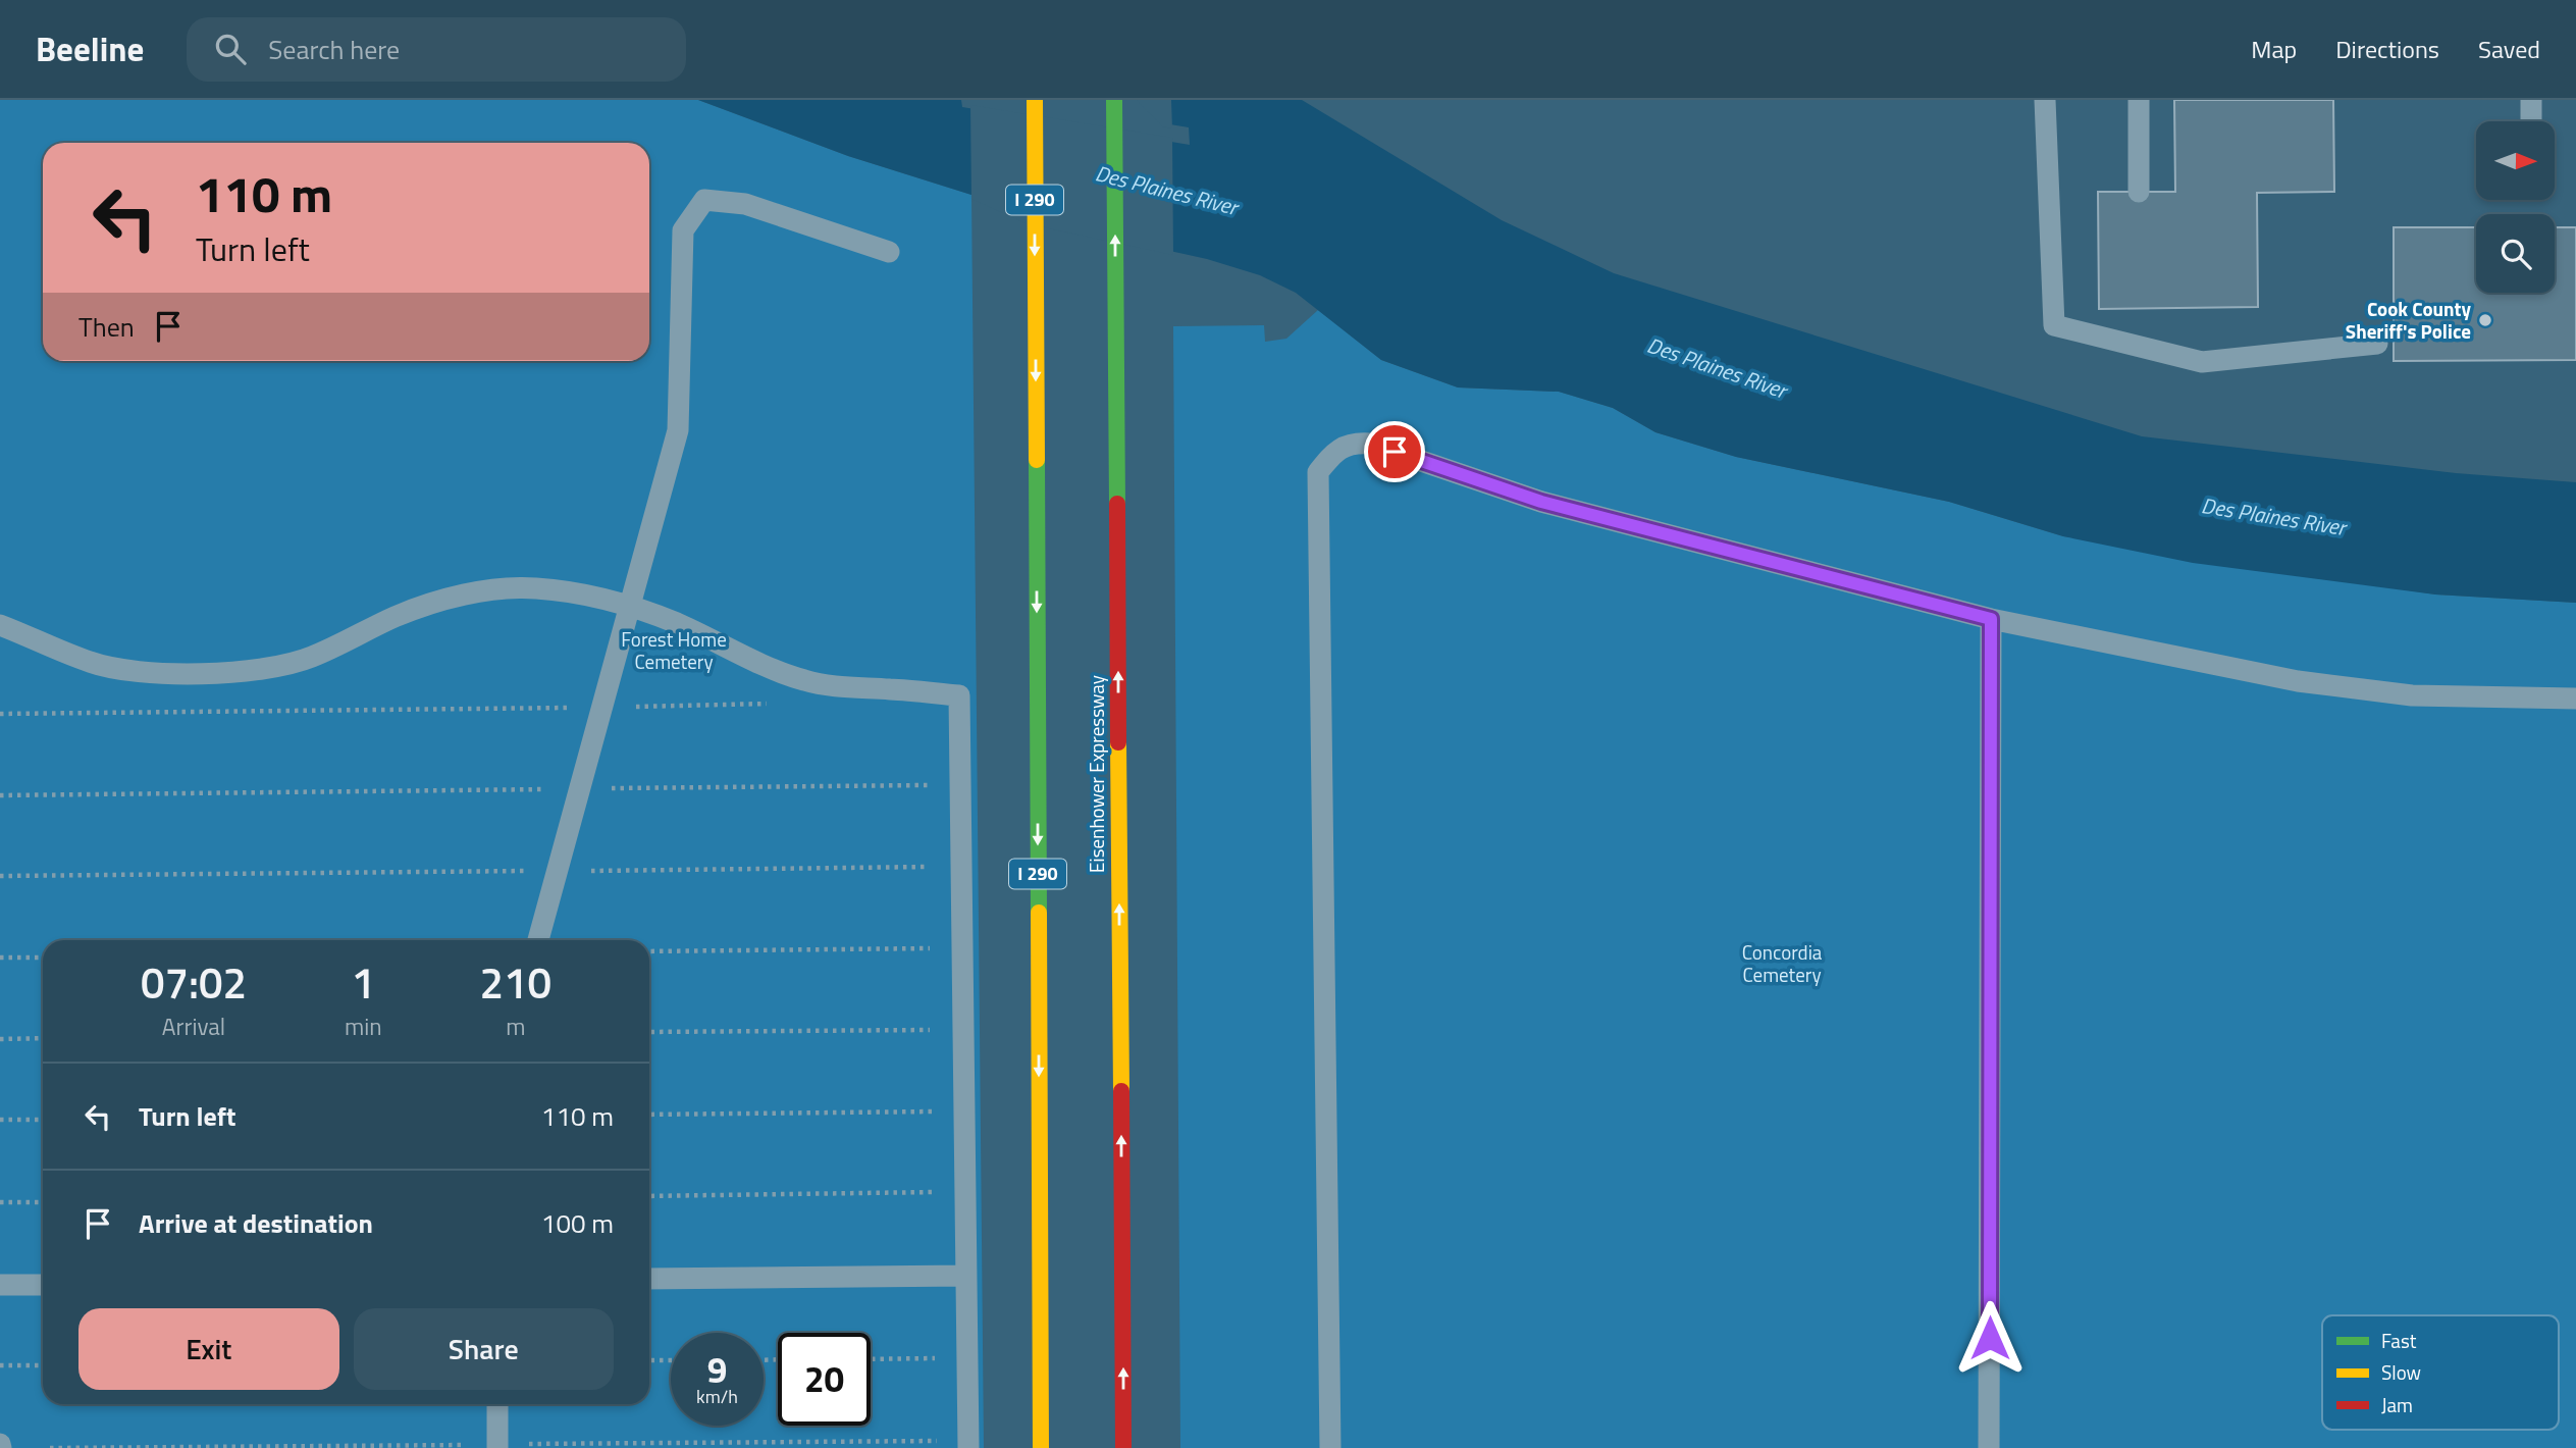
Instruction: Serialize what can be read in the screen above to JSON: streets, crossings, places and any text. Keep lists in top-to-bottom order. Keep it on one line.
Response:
{"streets":{"highway":["I 290","Eisenhower Expressway"]},"water":["Des Plaines River"],"parks":["Forest Home Cemetery","Concordia Cemetery"],"places":["Cook County Sheriff's Police"],"legend":["Fast","Slow","Jam"],"north":"right","page":{"header":"Beeline","search":"Search here","nav":["Map","Directions","Saved"],"turn":["110 m","Turn left"],"then":"Then","eta":["07:02","Arrival","1","min","210","m"],"list":[{"name":"Turn left","value":"110 m"},{"name":"Arrive at destination","value":"100 m"}],"buttons":["Exit","Share"],"speed":"9 km/h","limit":"20"}}
